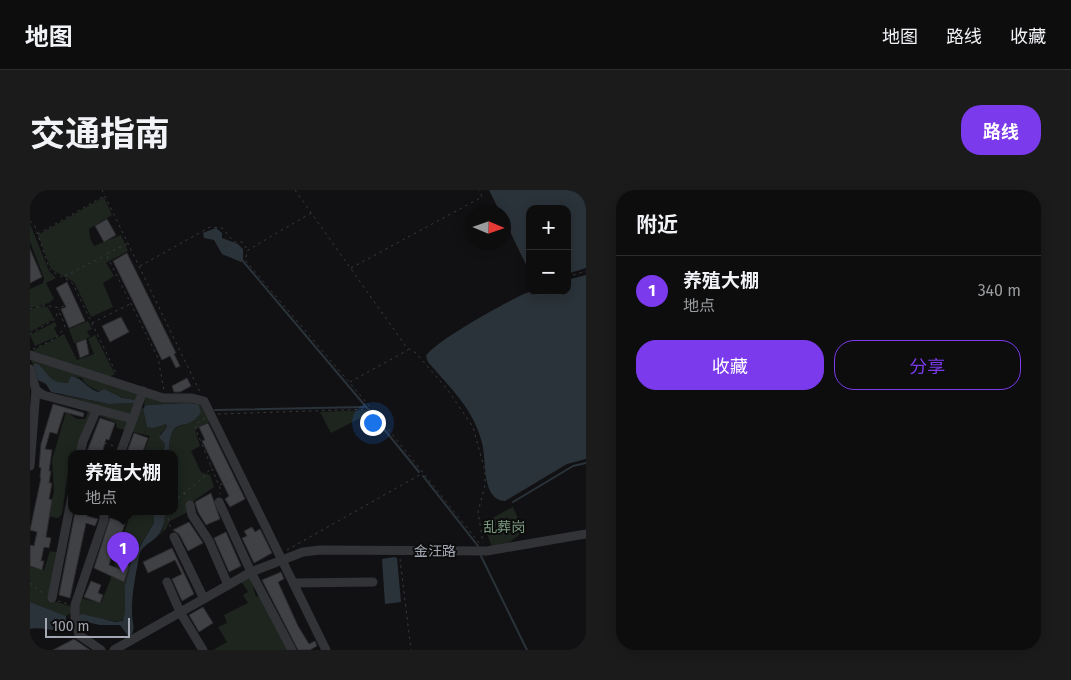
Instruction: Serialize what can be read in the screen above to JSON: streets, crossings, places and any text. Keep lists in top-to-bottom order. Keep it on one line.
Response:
{"streets":{"street":["金汪路"]},"parks":["乱葬岗"],"scale_bar":"100 m","north":"right","page":{"header":"地图","nav":["地图","路线","收藏"],"title":"交通指南","buttons":["路线",["收藏","分享"]],"heading":"附近","map_buttons":["+","−"],"list":[{"mark":"1","name":"养殖大棚","note":"地点","value":"340 m"}],"popup":["养殖大棚","地点"],"pins":"1","scale":"100 m"}}
